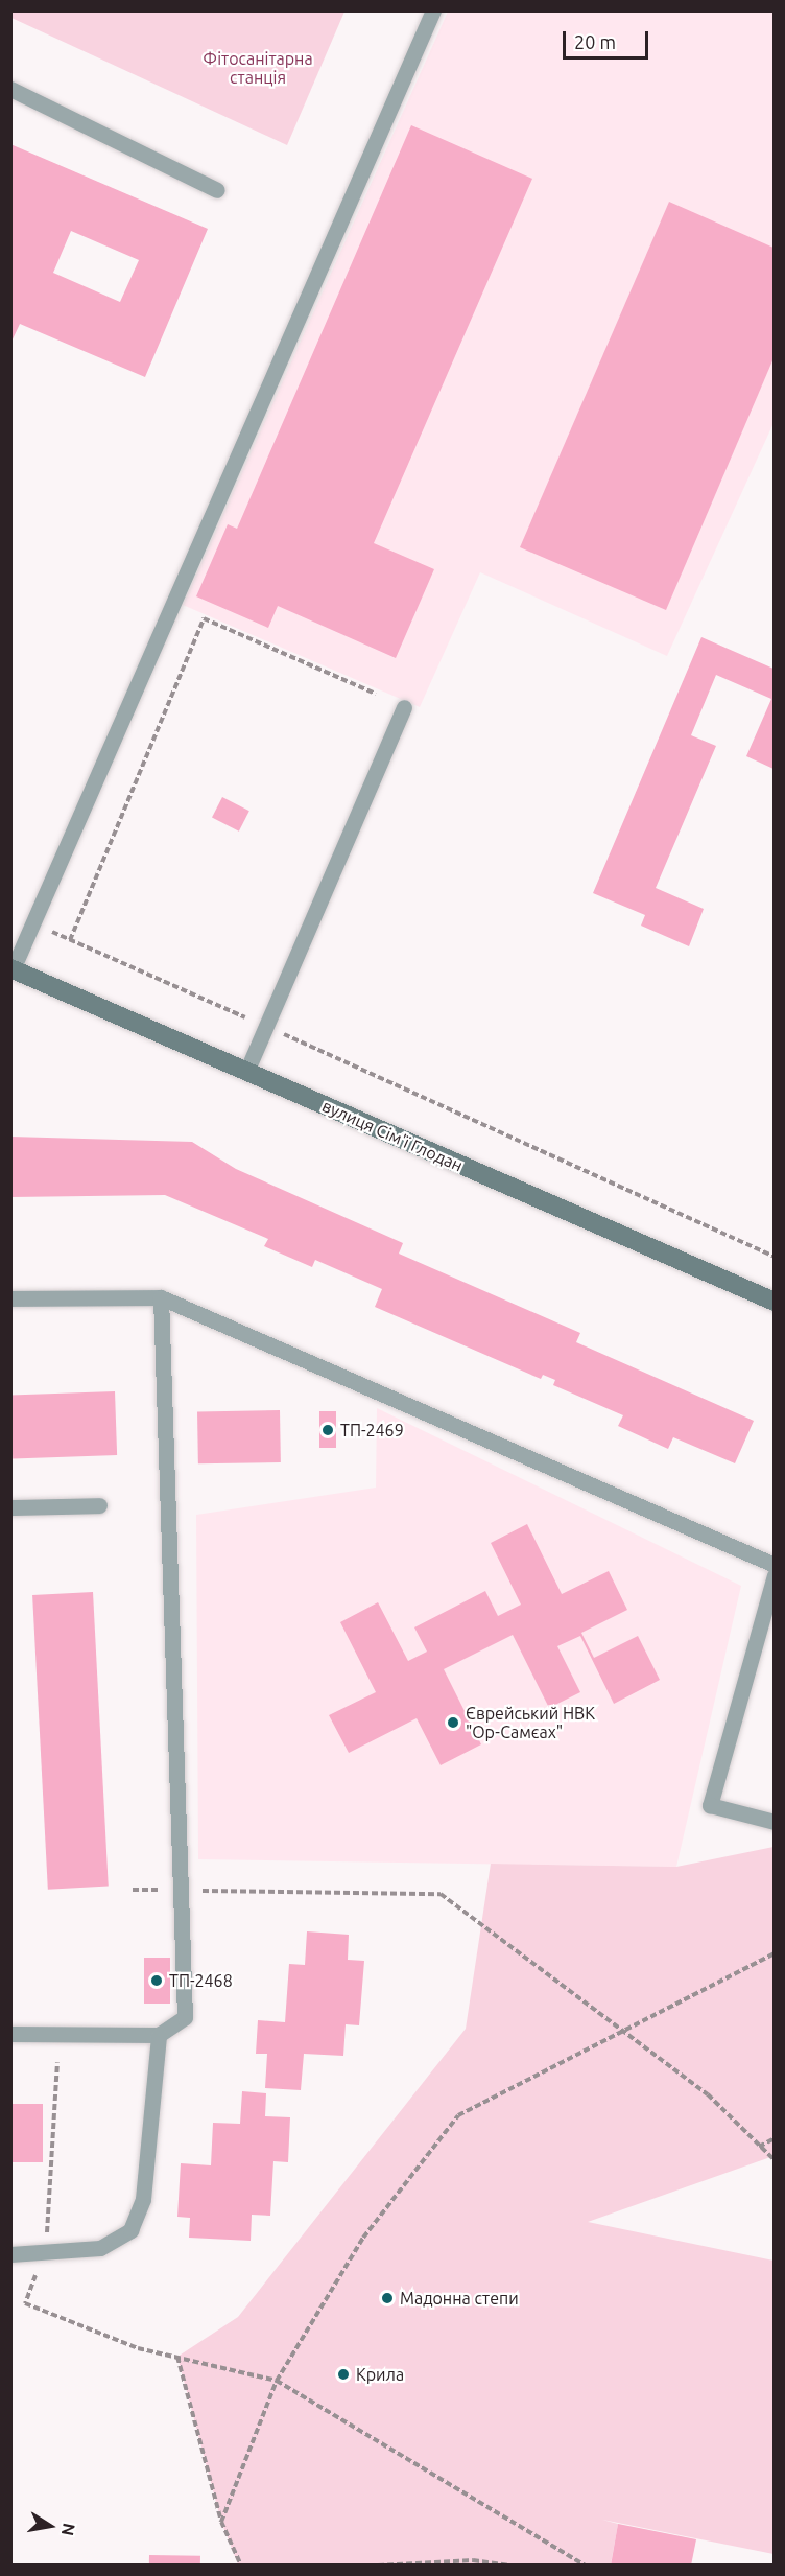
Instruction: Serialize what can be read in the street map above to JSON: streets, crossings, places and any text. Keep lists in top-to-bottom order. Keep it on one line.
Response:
{"streets":{"street":["вулиця Сім'ї Глодан"]},"parks":["Фітосанітарна станція"],"places":["ТП-2469","Єврейський НВК \"Ор-Самєах\"","ТП-2468","Мадонна степи","Крила"],"scale_bar":"20 m","north":"right"}
